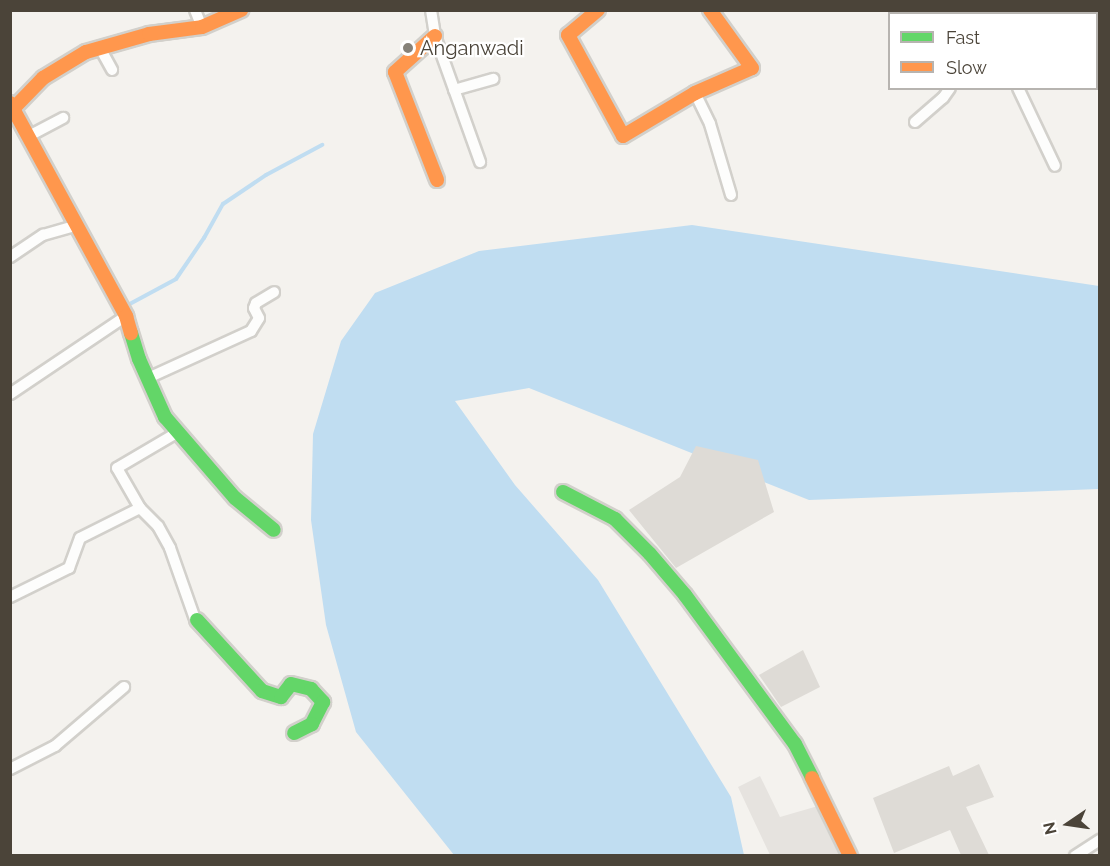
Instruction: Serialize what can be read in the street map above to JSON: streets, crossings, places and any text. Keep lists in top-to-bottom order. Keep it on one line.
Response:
{"places":["Anganwadi"],"legend":["Fast","Slow"],"north":"left"}
